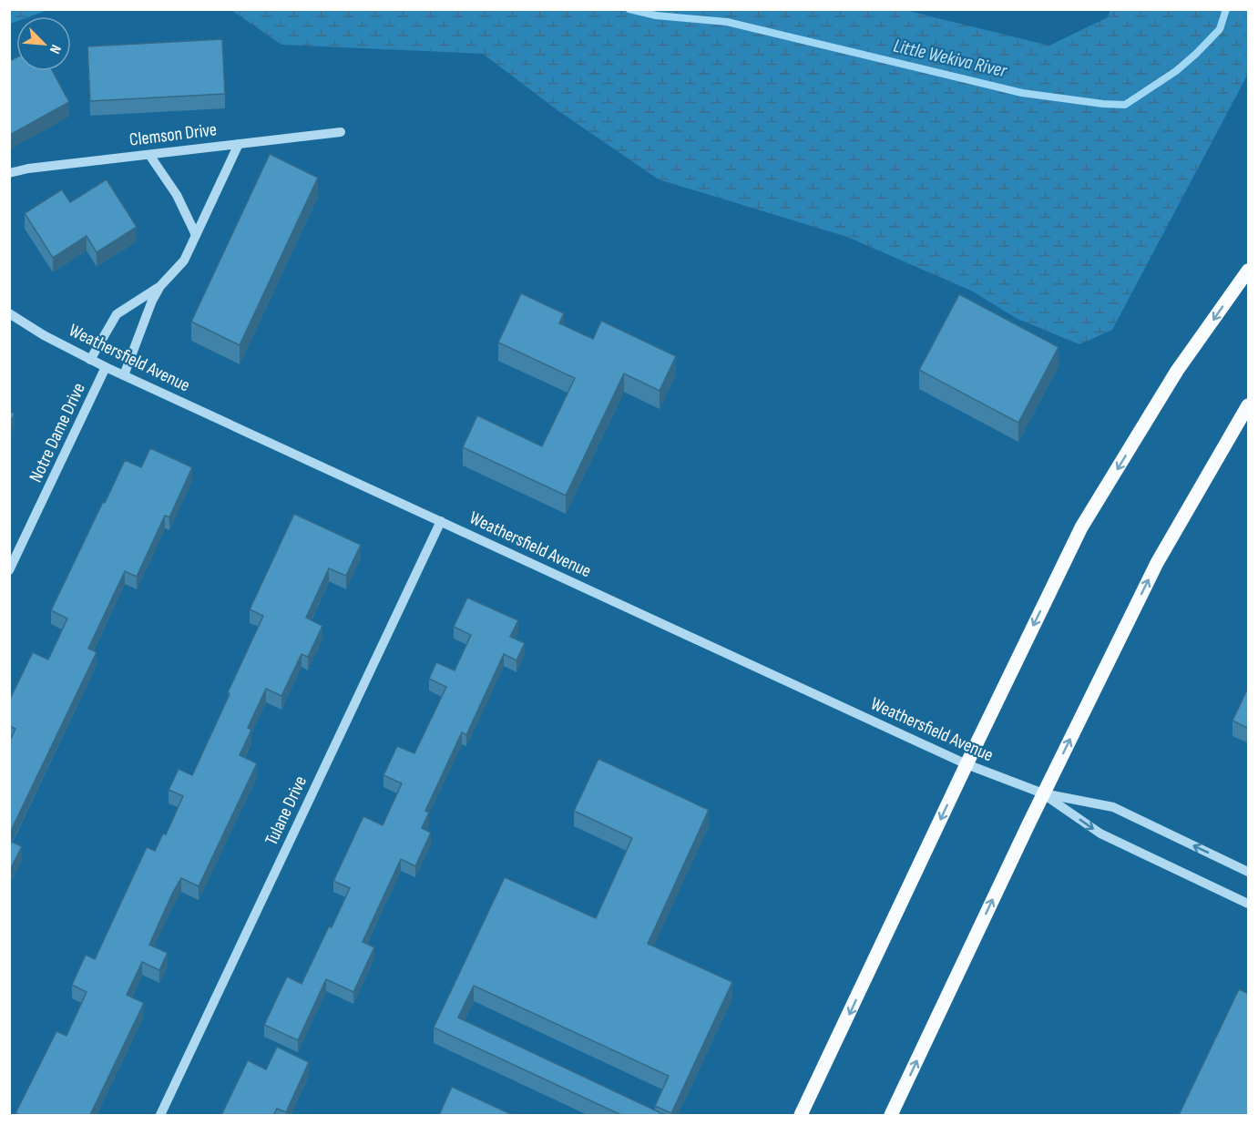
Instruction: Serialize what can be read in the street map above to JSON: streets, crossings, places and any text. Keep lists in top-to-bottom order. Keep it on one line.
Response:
{"streets":{"street":["Clemson Drive","Weathersfield Avenue","Notre Dame Drive","Tulane Drive"]},"crossings":[["Weathersfield Avenue","Notre Dame Drive"],["Weathersfield Avenue","Tulane Drive"]],"water":["Little Wekiva River"],"north":"bottom right"}
